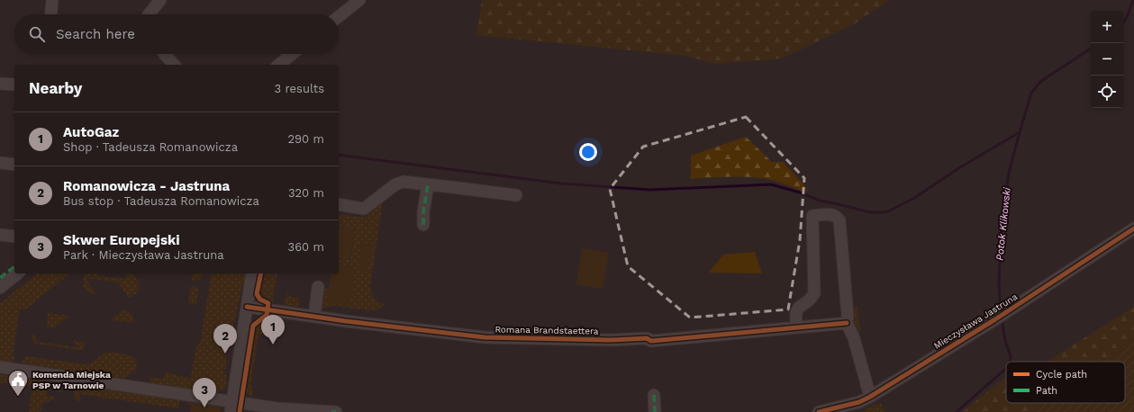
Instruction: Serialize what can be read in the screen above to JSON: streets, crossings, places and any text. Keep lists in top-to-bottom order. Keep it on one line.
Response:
{"streets":{"street":["Mieczysława Jastruna","Romana Brandstaettera"]},"water":["Potok Klikowski"],"places":{"public building":["Komenda Miejska PSP w Tarnowie"]},"legend":["Cycle path","Path"],"page":{"map_buttons":["+","−"],"search":"Search here","heading":["Nearby","3 results"],"list":[{"mark":"1","name":"AutoGaz","note":"Shop · Tadeusza Romanowicza","value":"290 m"},{"mark":"2","name":"Romanowicza - Jastruna","note":"Bus stop · Tadeusza Romanowicza","value":"320 m"},{"mark":"3","name":"Skwer Europejski","note":"Park · Mieczysława Jastruna","value":"360 m"}],"pins":["1","2","3"]}}
